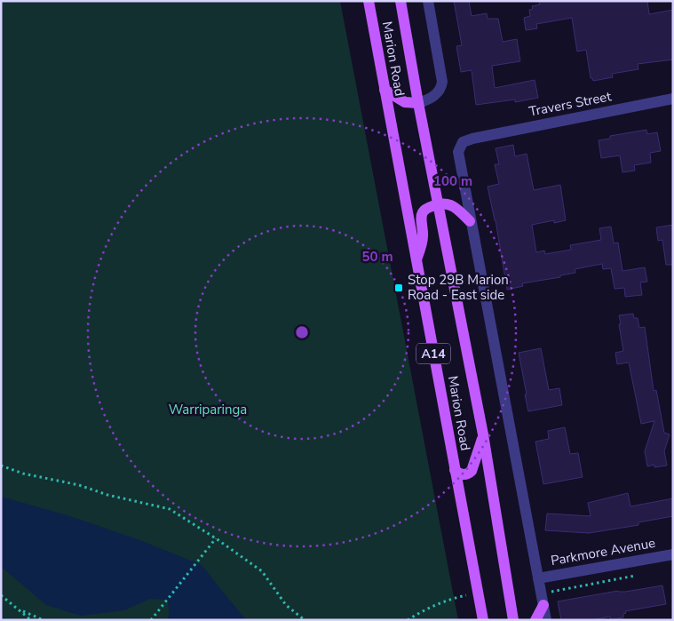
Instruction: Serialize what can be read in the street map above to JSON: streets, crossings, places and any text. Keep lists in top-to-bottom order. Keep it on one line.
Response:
{"streets":{"main road":["Marion Road","A14"],"street":["Travers Street","Parkmore Avenue"]},"parks":["Warriparinga"],"places":{"transit":["Stop 29B Marion Road - East side"]},"rings":["100 m","50 m"]}
